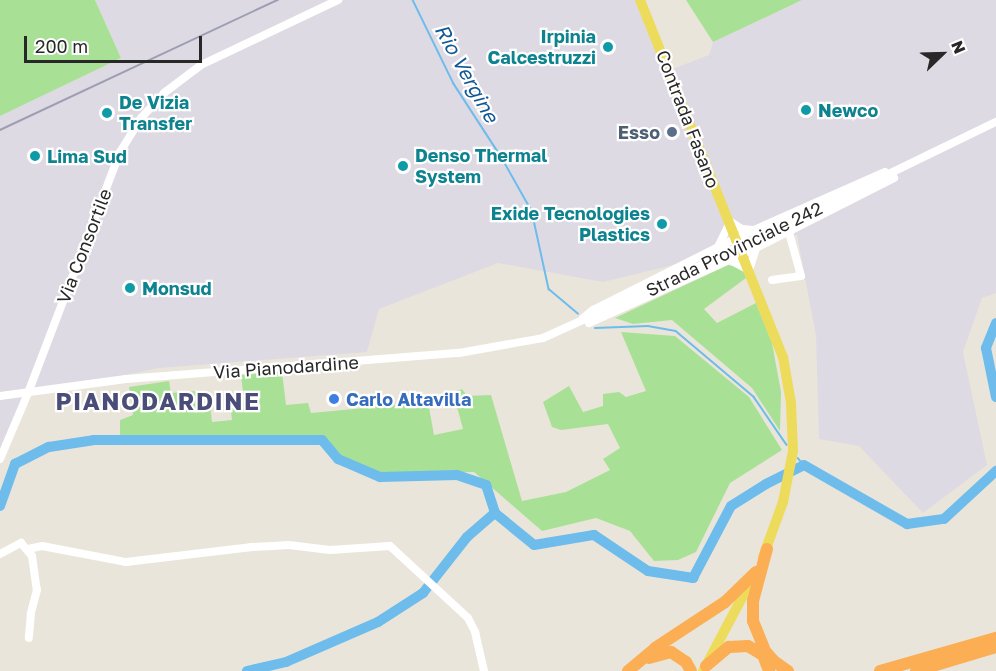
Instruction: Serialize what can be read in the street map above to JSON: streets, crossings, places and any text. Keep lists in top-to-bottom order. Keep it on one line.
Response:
{"streets":{"main road":["Contrada Fasano"],"street":["Via Consortile","Strada Provinciale 242","Via Pianodardine"]},"crossings":[["Via Consortile","Via Pianodardine"],["Strada Provinciale 242","Via Pianodardine"]],"districts":["PIANODARDINE"],"water":["Rio Vergine"],"places":["Irpinia Calcestruzzi","Newco","De Vizia Transfer","Esso","Lima Sud","Denso Thermal System","Exide Tecnologies Plastics","Monsud","Carlo Altavilla"],"scale_bar":"200 m","north":"top right"}
